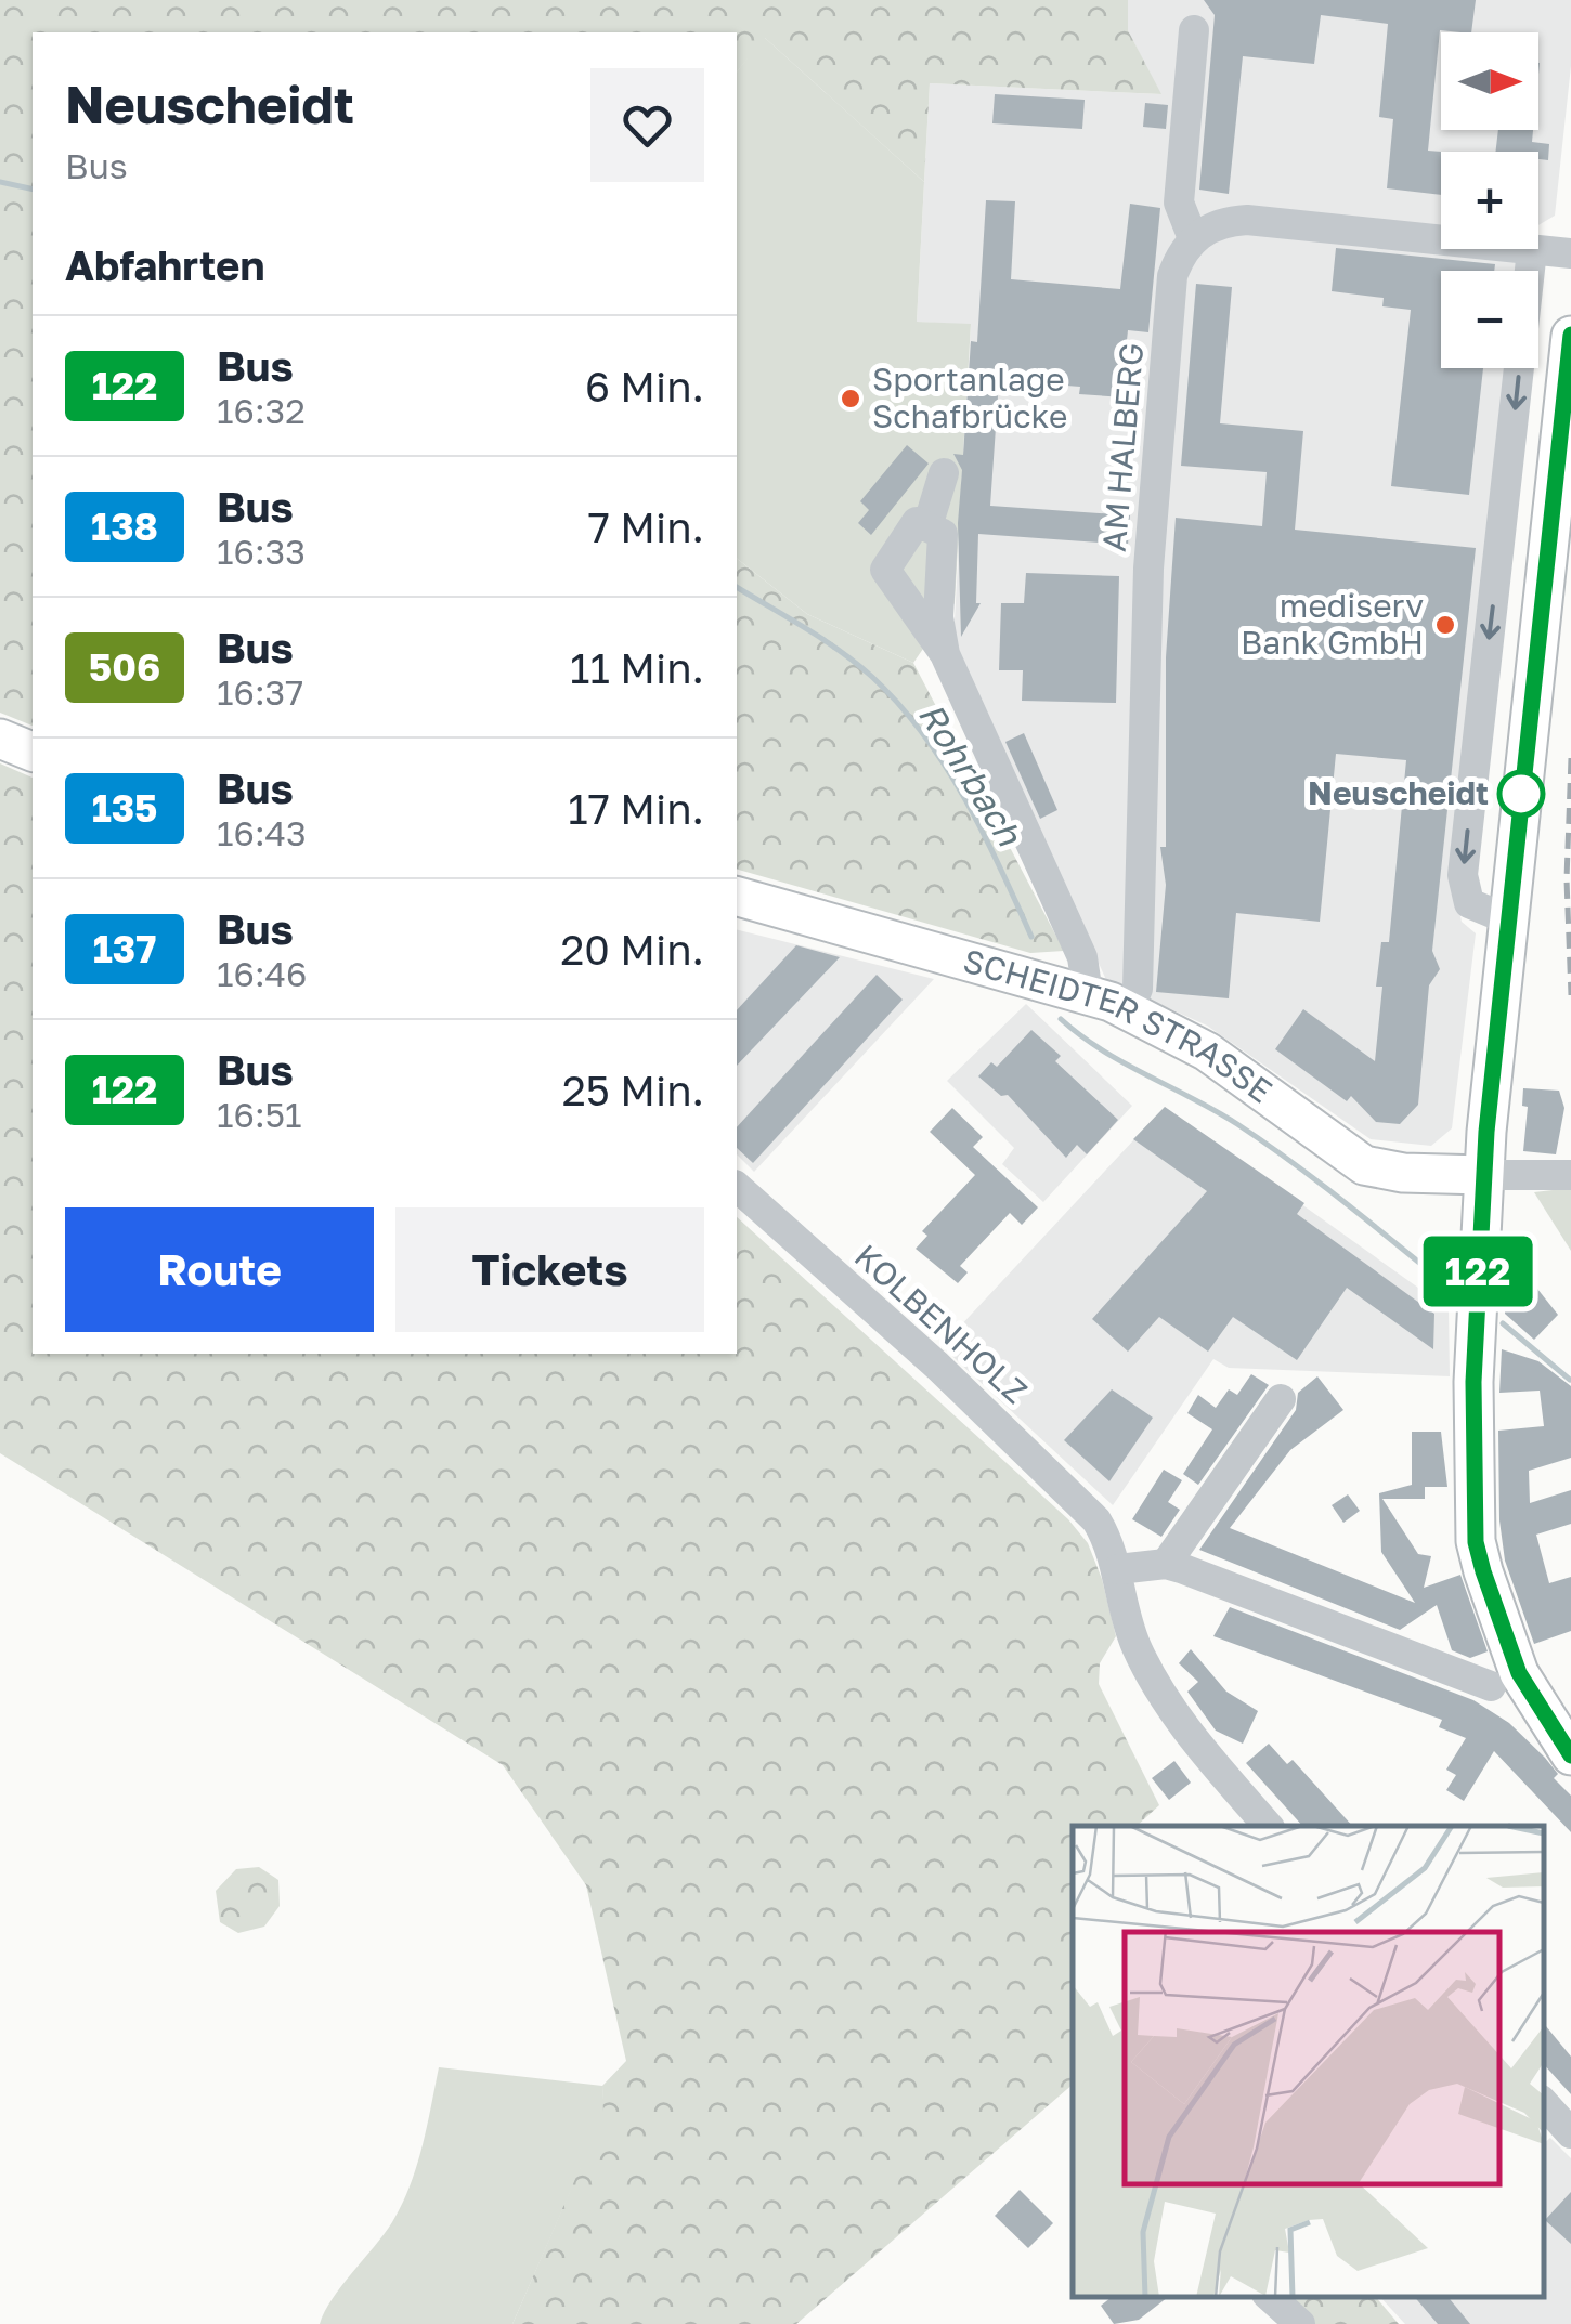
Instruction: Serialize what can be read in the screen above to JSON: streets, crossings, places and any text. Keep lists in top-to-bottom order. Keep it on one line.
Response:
{"streets":{"main road":["SCHEIDTER STRASSE"],"street":["AM HALBERG","KOLBENHOLZ"]},"crossings":[["AM HALBERG","SCHEIDTER STRASSE"]],"water":["Rohrbach"],"places":["Sportanlage Schafbrücke","mediserv Bank GmbH","Neuscheidt"],"lines":["bus line 122"],"north":"right","page":{"on_map":"122","map_buttons":["+","−"],"heading":[["Neuscheidt","Bus"],"Abfahrten"],"list":[{"mark":"122","name":"Bus","note":"16:32","value":"6 Min."},{"mark":"138","name":"Bus","note":"16:33","value":"7 Min."},{"mark":"506","name":"Bus","note":"16:37","value":"11 Min."},{"mark":"135","name":"Bus","note":"16:43","value":"17 Min."},{"mark":"137","name":"Bus","note":"16:46","value":"20 Min."},{"mark":"122","name":"Bus","note":"16:51","value":"25 Min."}],"buttons":["Route","Tickets"]}}
